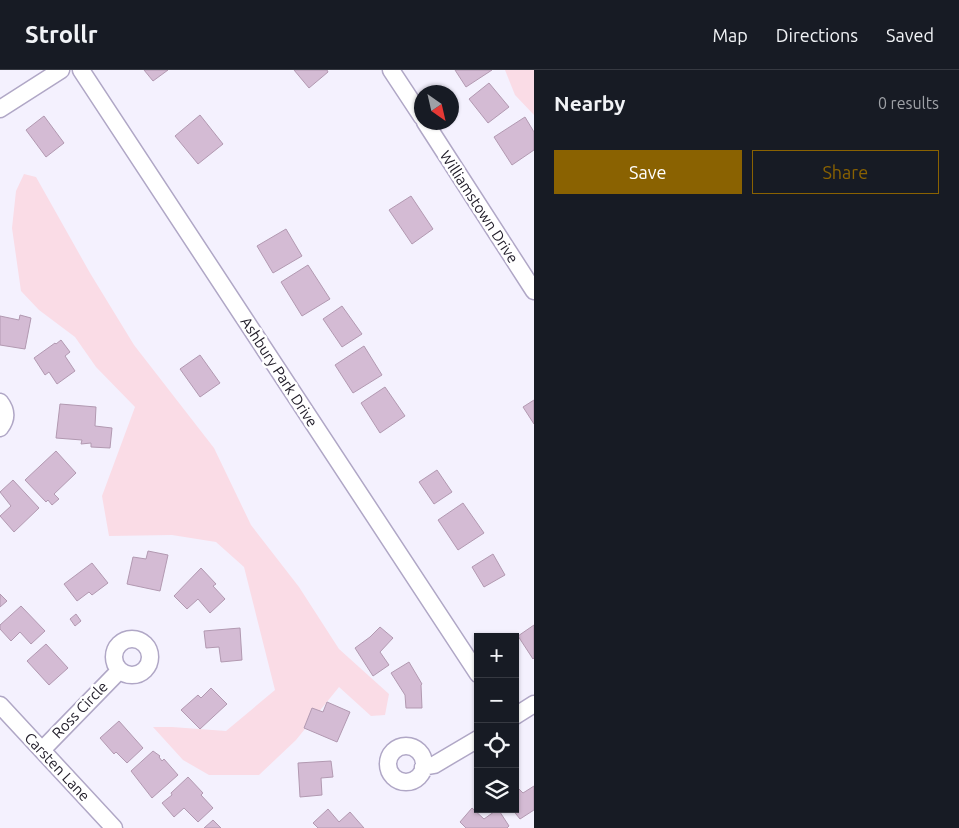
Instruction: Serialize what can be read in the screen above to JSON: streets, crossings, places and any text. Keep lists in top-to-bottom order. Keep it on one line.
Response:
{"streets":{"street":["Williamstown Drive","Ashbury Park Drive","Ross Circle","Carsten Lane"]},"crossings":[["Ross Circle","Carsten Lane"]],"north":"bottom right","page":{"header":"Strollr","nav":["Map","Directions","Saved"],"heading":["Nearby","0 results"],"buttons":["Save","Share"],"map_buttons":["+","−"]}}
